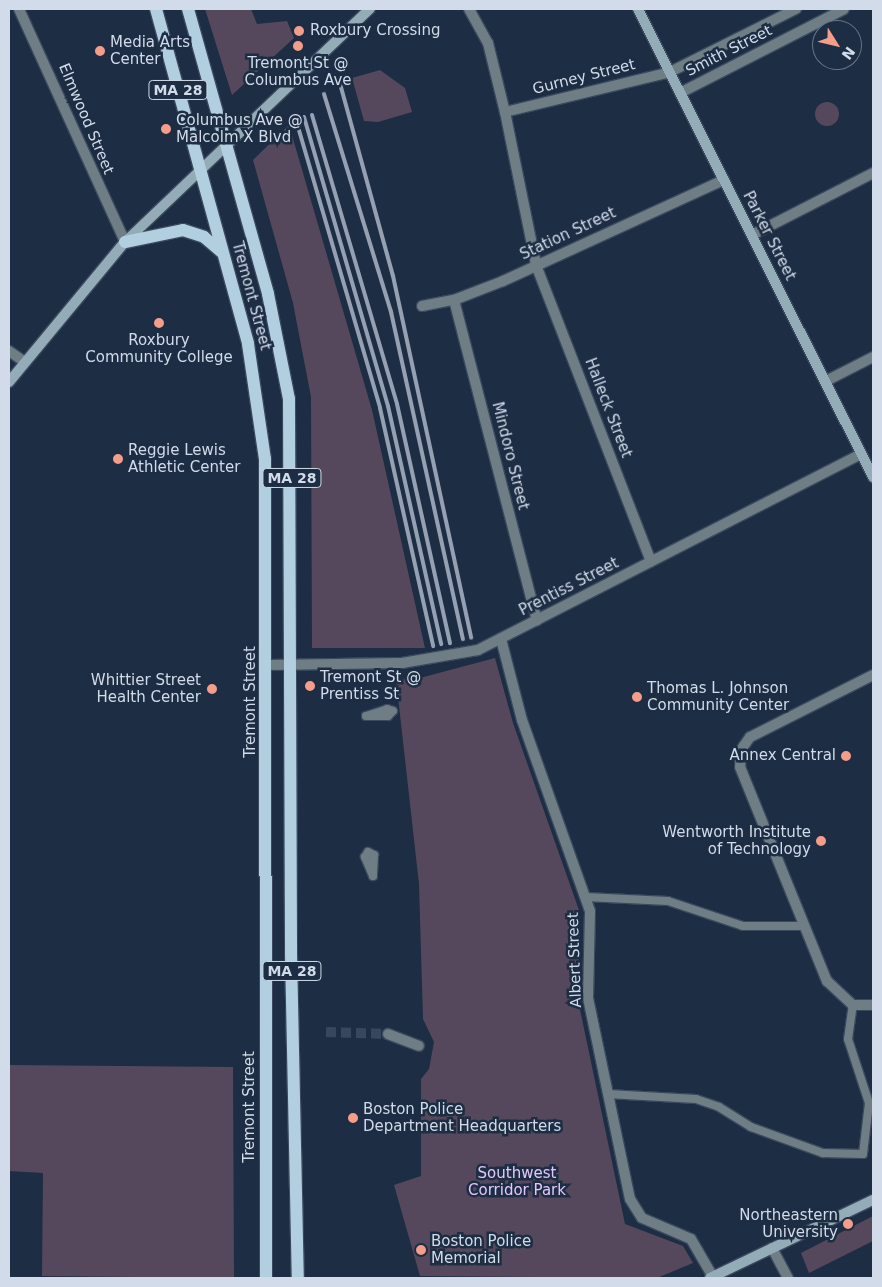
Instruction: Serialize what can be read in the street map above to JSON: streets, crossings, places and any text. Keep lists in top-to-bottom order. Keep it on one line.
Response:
{"streets":{"main road":["MA 28","Parker Street","Tremont Street"],"street":["Smith Street","Gurney Street","Elmwood Street","Station Street","Halleck Street","Mindoro Street","Prentiss Street","Albert Street"]},"crossings":[["Smith Street","Gurney Street"],["Smith Street","Parker Street"],["Gurney Street","Parker Street"],["MA 28","Tremont Street"],["Station Street","Parker Street"],["Station Street","Halleck Street"],["Station Street","Mindoro Street"],["Parker Street","Prentiss Street"],["Tremont Street","Prentiss Street"],["Halleck Street","Prentiss Street"],["Mindoro Street","Prentiss Street"],["Prentiss Street","Albert Street"]],"parks":["Southwest Corridor Park"],"places":["Roxbury Crossing","Tremont St @ Columbus Ave","Media Arts Center","Columbus Ave @ Malcolm X Blvd","Roxbury Community College","Reggie Lewis Athletic Center","Tremont St @ Prentiss St","Whittier Street Health Center","Thomas L. Johnson Community Center","Annex Central","Wentworth Institute of Technology","Boston Police Department Headquarters","Northeastern University","Boston Police Memorial"],"north":"bottom right"}
